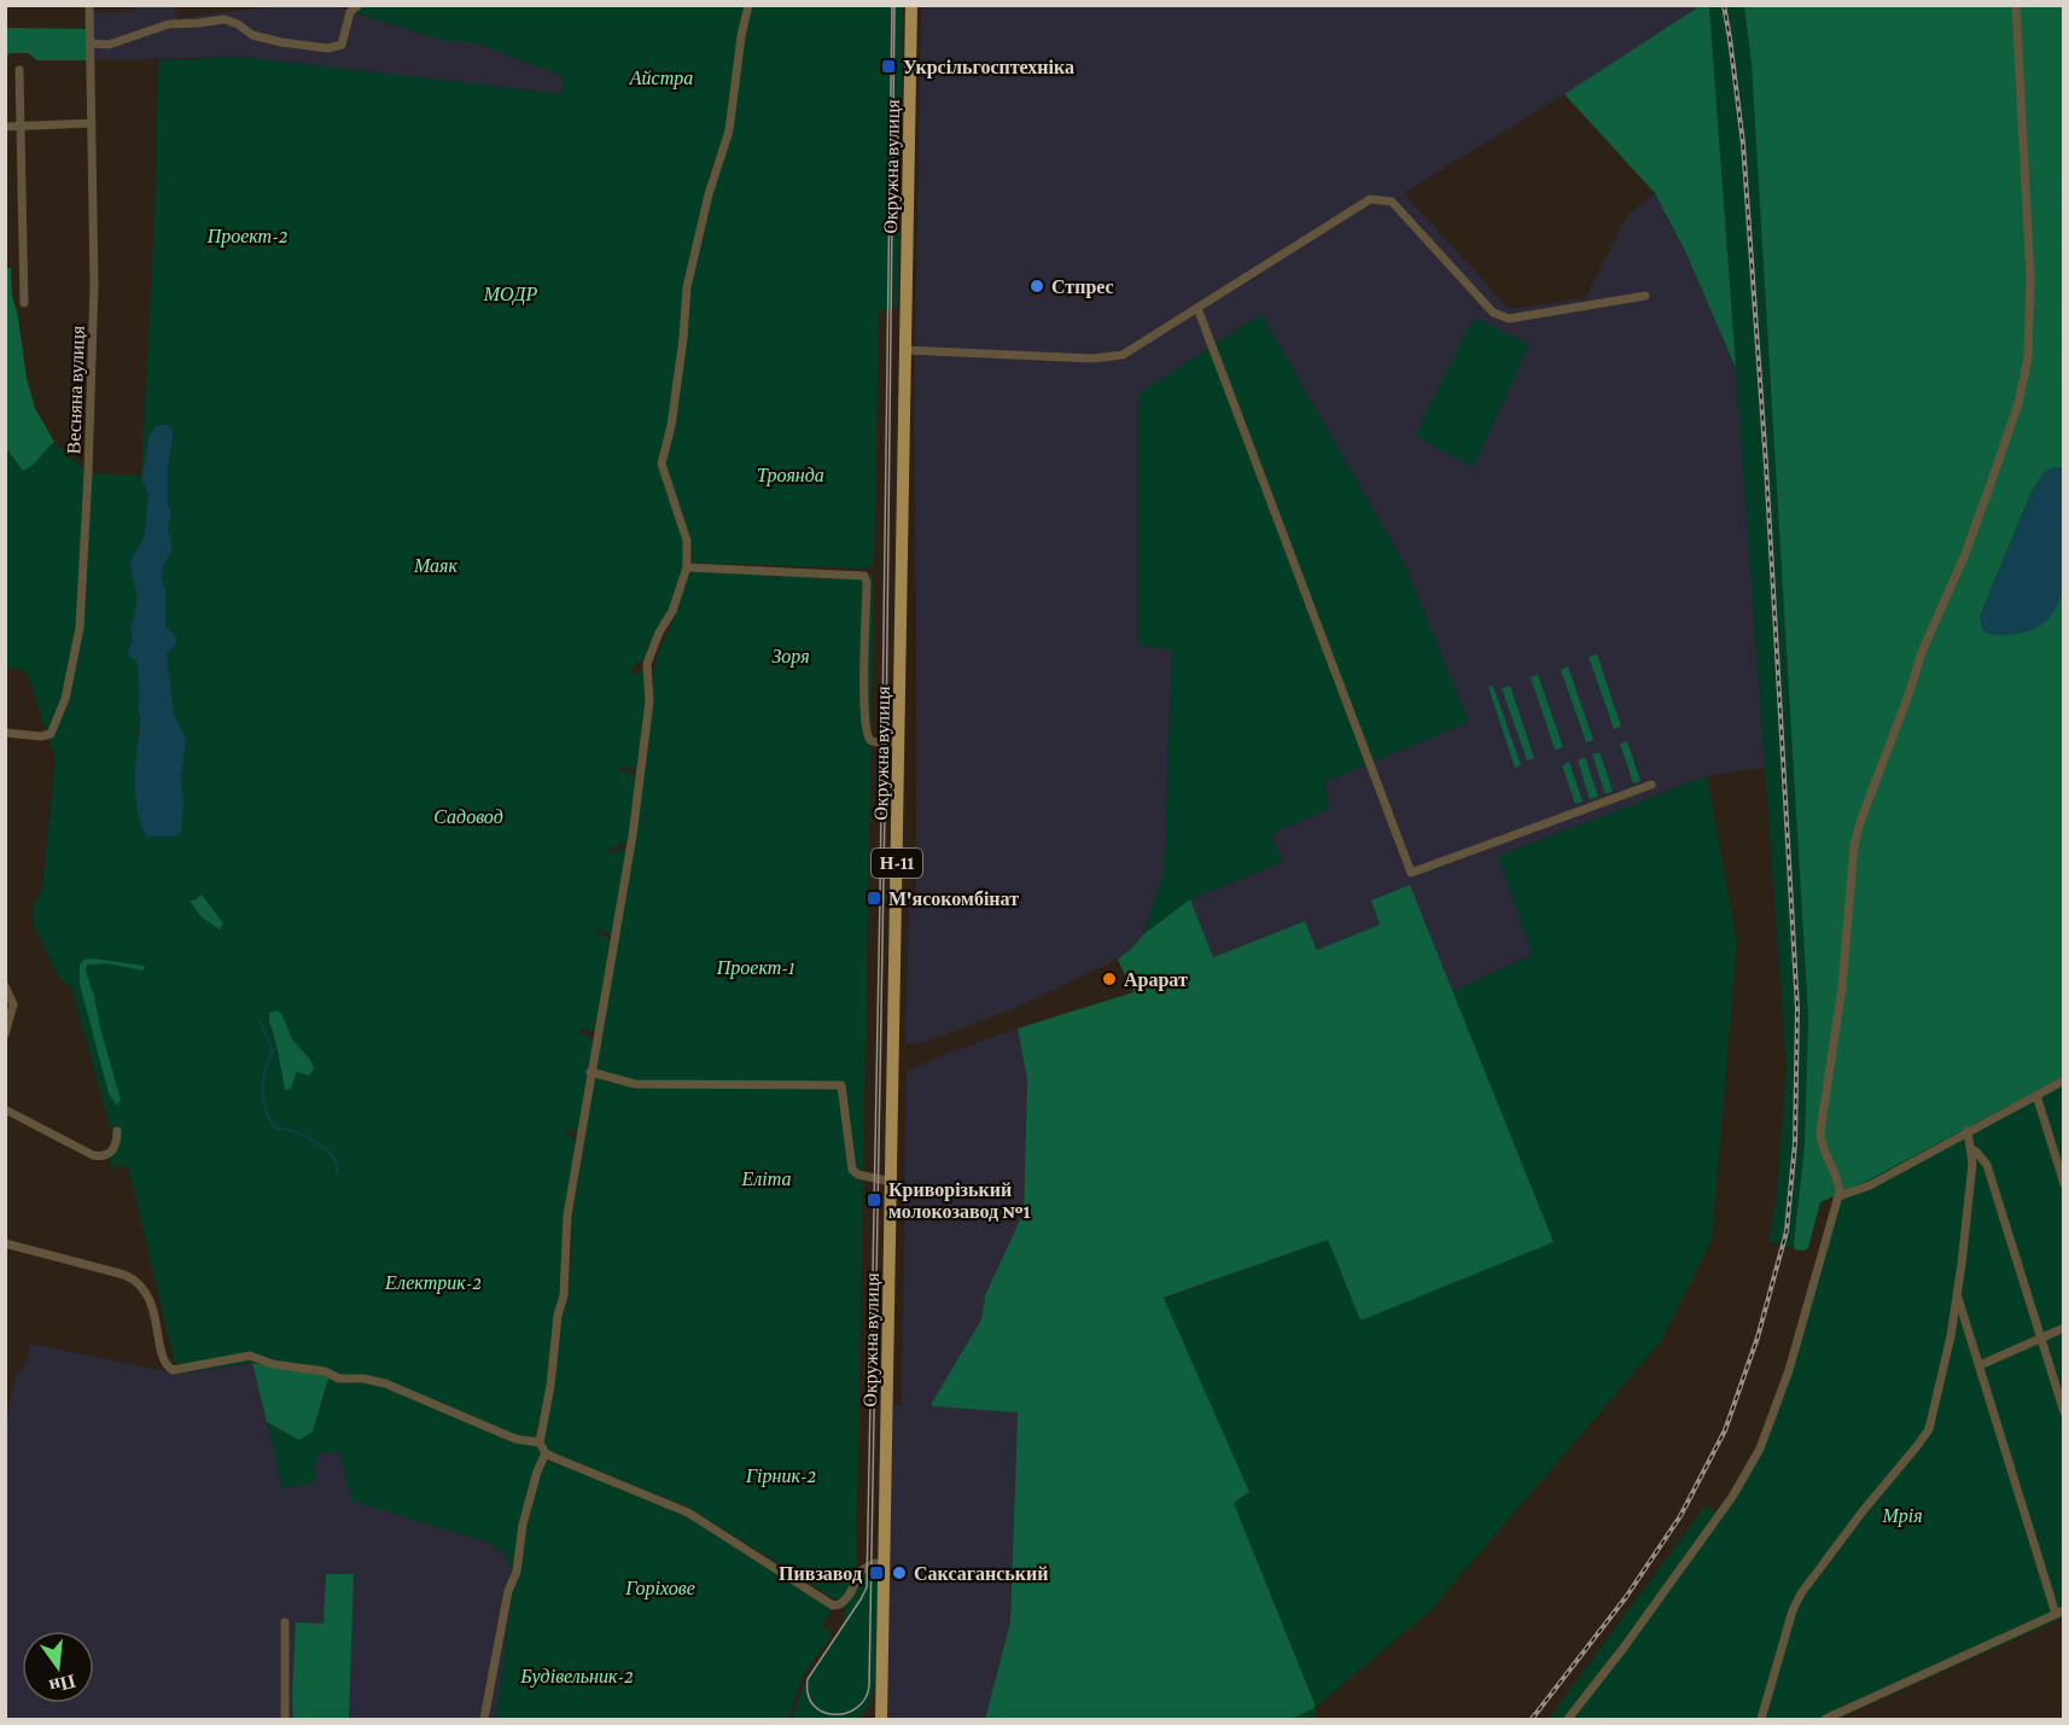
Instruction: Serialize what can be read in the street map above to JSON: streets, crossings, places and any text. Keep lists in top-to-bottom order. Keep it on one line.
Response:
{"streets":{"main road":["Окружна вулиця","Н-11"],"street":["Весняна вулиця"]},"parks":["Айстра","Проект-2","МОДР","Троянда","Маяк","Зоря","Садовод","Проект-1","Еліта","Електрик-2","Гірник-2","Мрія","Горіхове","Будівельник-2"],"places":{"transit":["Укрсільгосптехніка","М'ясокомбінат","Криворізький молокозавод №1","Пивзавод"],"other":["Стпрес","Арарат","Саксаганський"]},"north":"bottom"}
